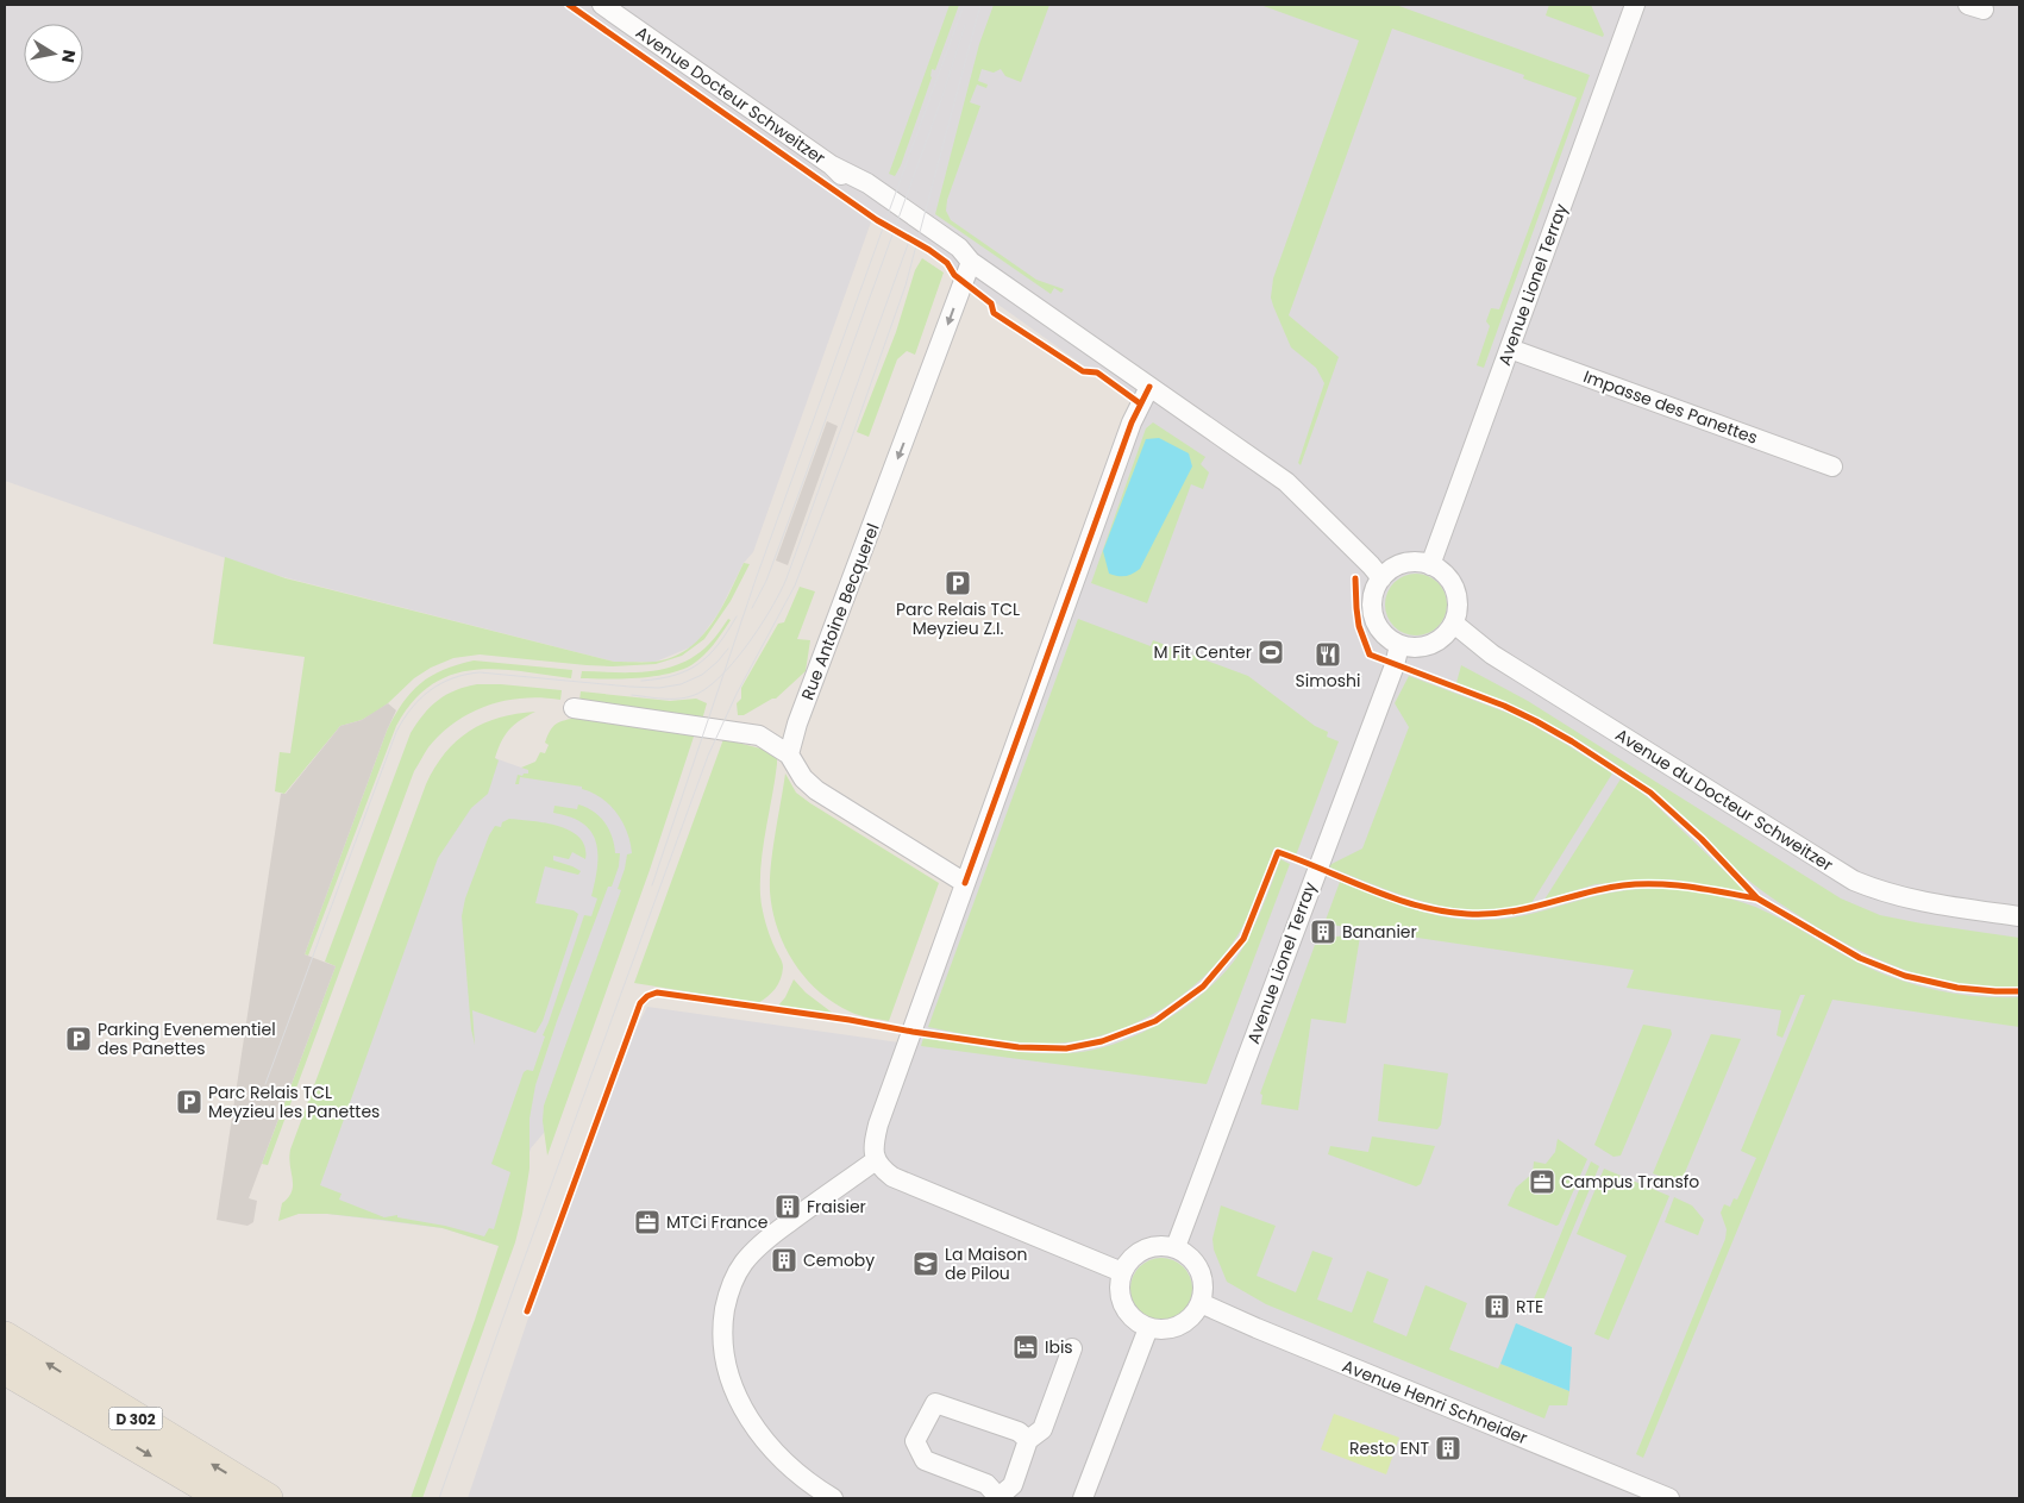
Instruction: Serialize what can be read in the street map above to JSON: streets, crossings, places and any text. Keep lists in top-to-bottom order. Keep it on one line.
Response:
{"streets":{"main road":["D 302"],"street":["Avenue Docteur Schweitzer","Avenue Lionel Terray","Impasse des Panettes","Rue Antoine Becquerel","Avenue du Docteur Schweitzer","Avenue Henri Schneider"]},"crossings":[["Avenue Docteur Schweitzer","Avenue Lionel Terray"],["Avenue Docteur Schweitzer","Rue Antoine Becquerel"],["Avenue Docteur Schweitzer","Avenue du Docteur Schweitzer"],["Avenue Lionel Terray","Impasse des Panettes"],["Avenue Lionel Terray","Avenue du Docteur Schweitzer"],["Avenue Lionel Terray","Avenue Henri Schneider"]],"one_way":["Rue Antoine Becquerel"],"places":{"parking":["Parc Relais TCL Meyzieu Z.I.","Parking Evenementiel des Panettes","Parc Relais TCL Meyzieu les Panettes"],"sports":["M Fit Center"],"restaurant":["Simoshi"],"building":["Bananier","Fraisier","Cemoby","RTE","Resto ENT"],"office":["Campus Transfo","MTCi France"],"school or university":["La Maison de Pilou"],"hotel":["Ibis"]},"north":"right"}
